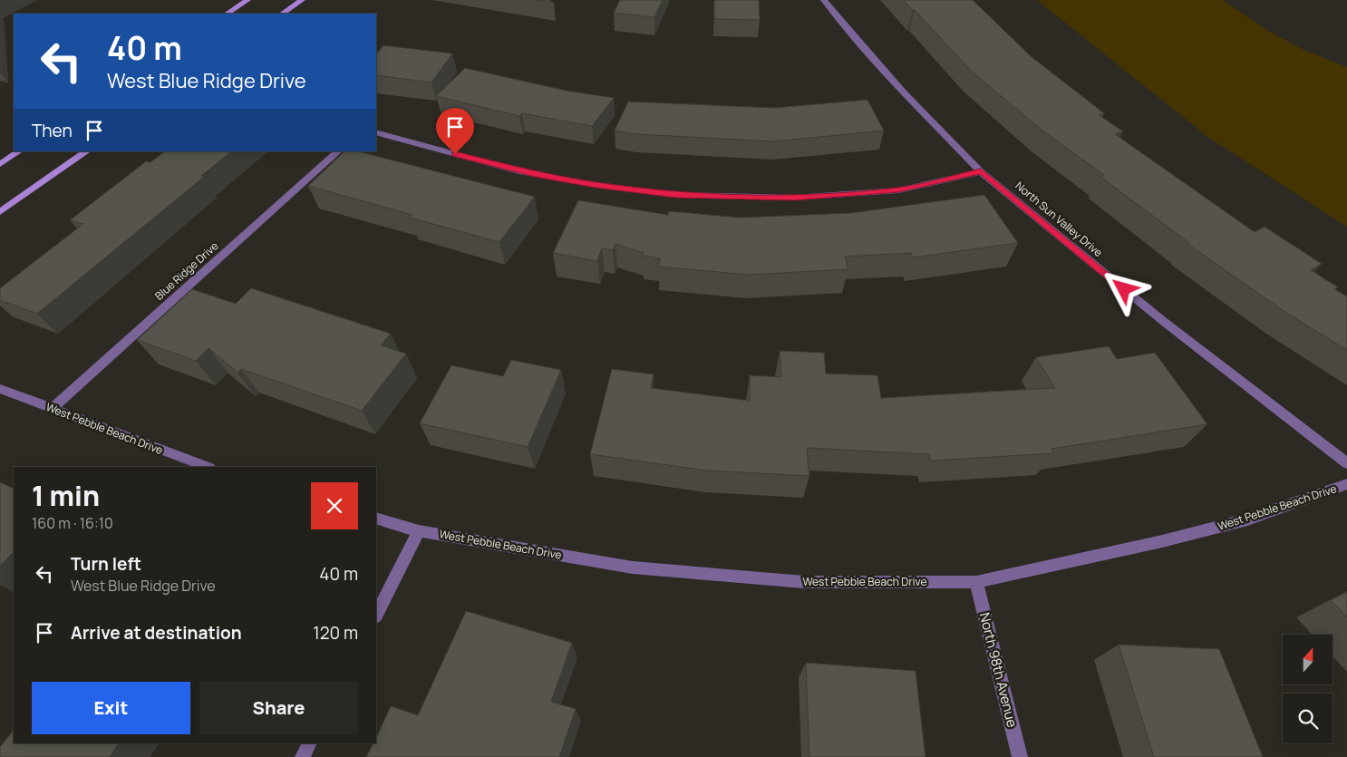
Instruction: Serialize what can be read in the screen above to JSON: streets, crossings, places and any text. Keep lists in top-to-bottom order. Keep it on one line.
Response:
{"streets":{"street":["North Sun Valley Drive","Blue Ridge Drive","West Pebble Beach Drive","North 98th Avenue"]},"crossings":[["Blue Ridge Drive","West Pebble Beach Drive"],["West Pebble Beach Drive","North 98th Avenue"]],"north":"top","page":{"turn":["40 m","West Blue Ridge Drive"],"then":"Then","heading":["1 min","160 m · 16:10"],"list":[{"name":"Turn left","note":"West Blue Ridge Drive","value":"40 m"},{"name":"Arrive at destination","value":"120 m"}],"buttons":["Exit","Share"]}}
